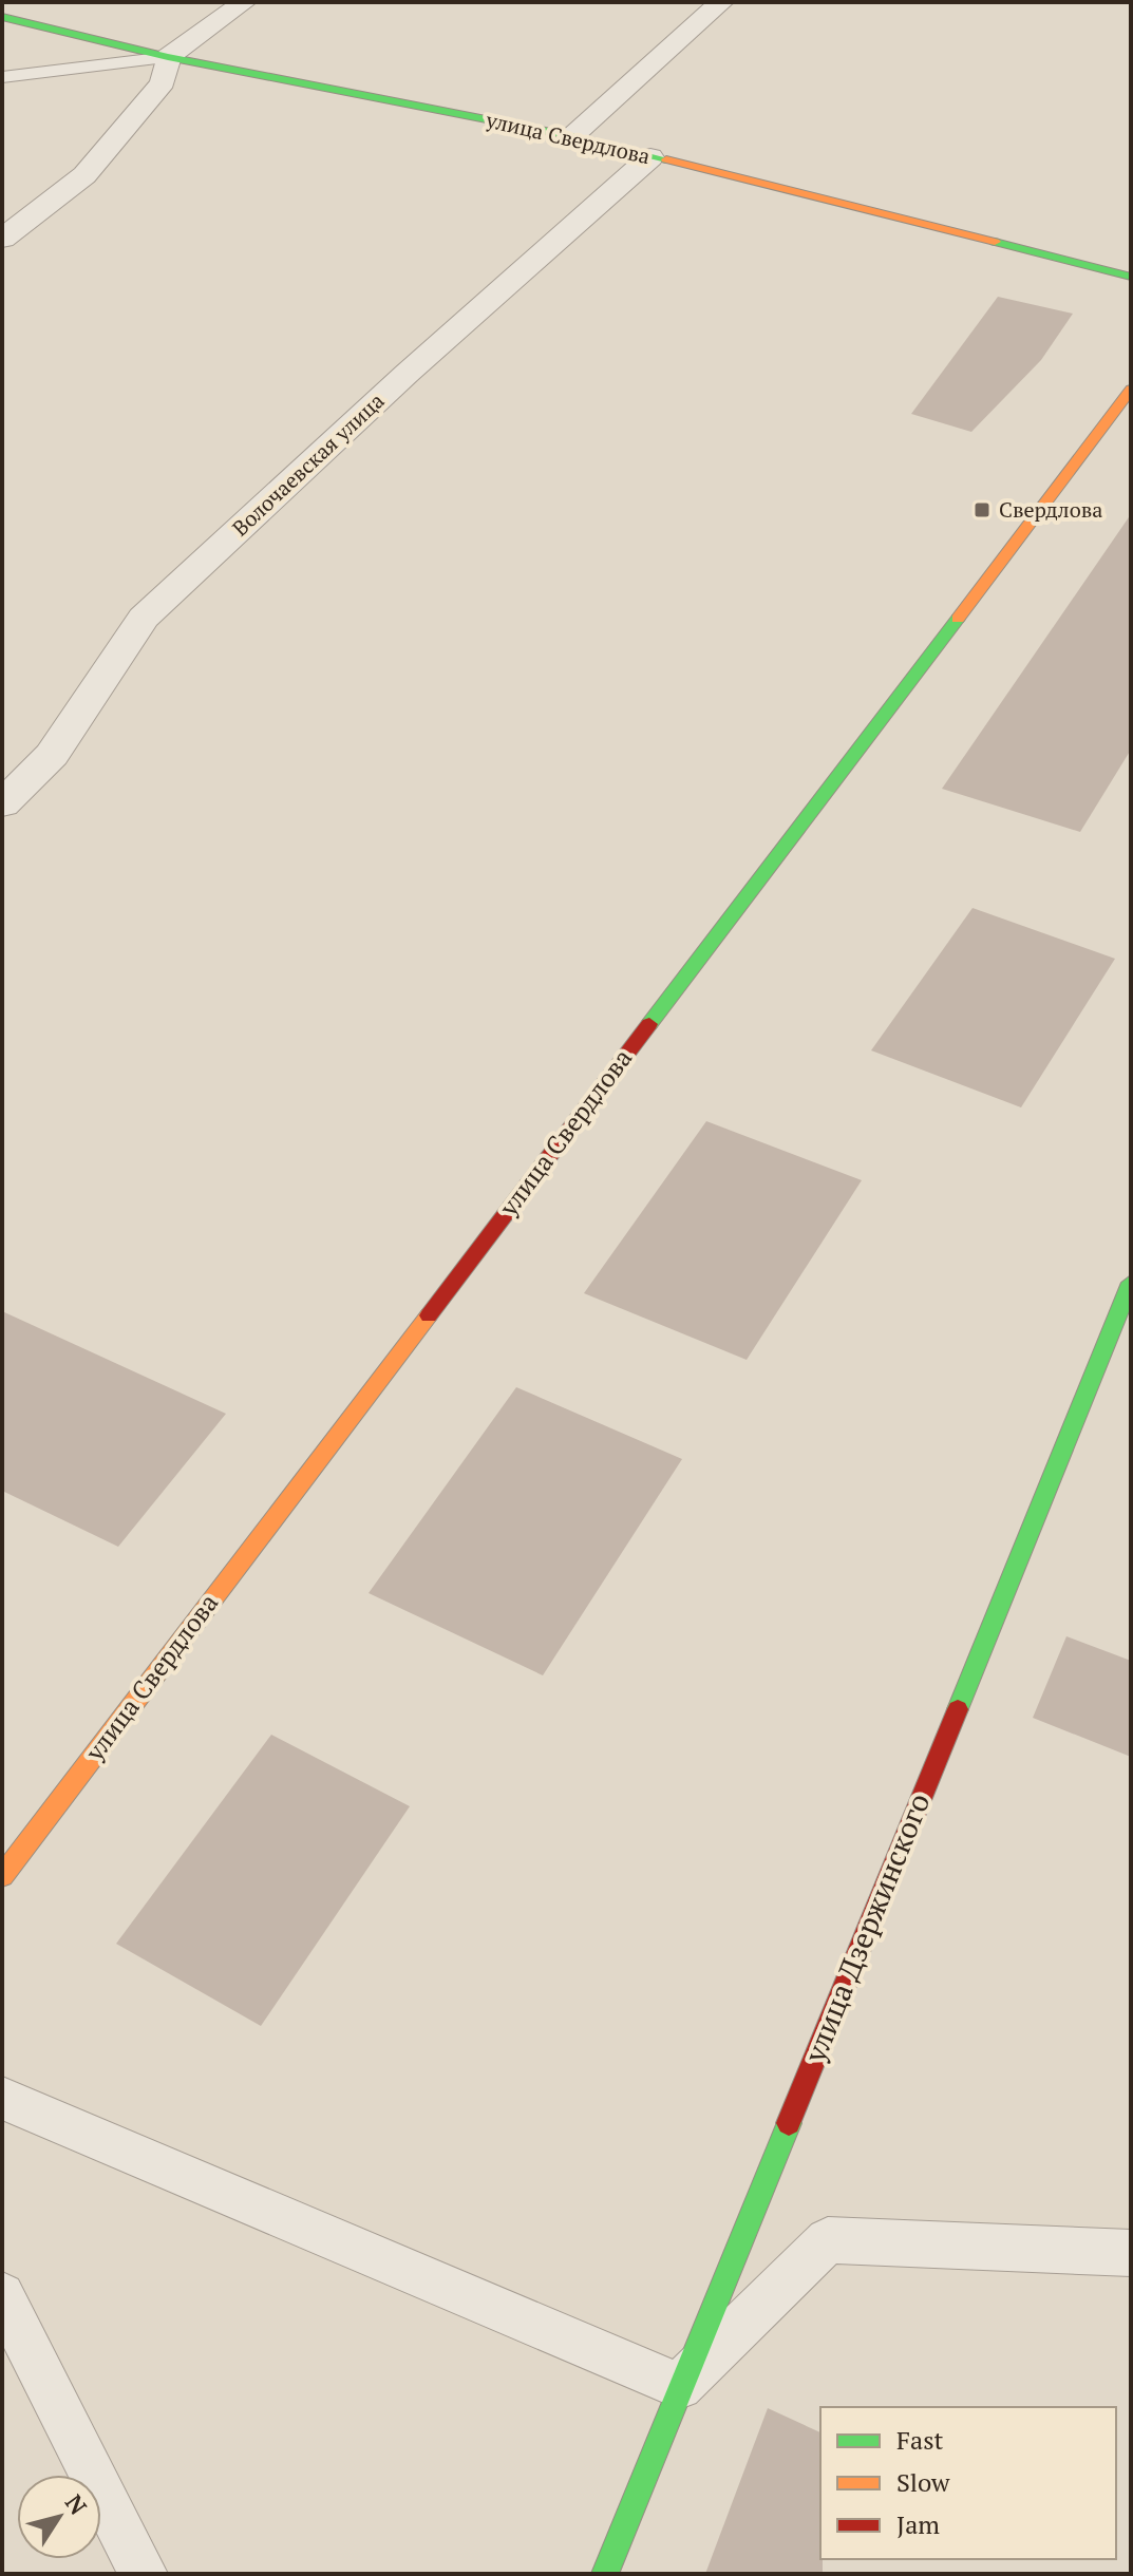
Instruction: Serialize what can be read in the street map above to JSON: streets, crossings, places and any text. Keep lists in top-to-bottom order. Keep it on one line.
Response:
{"streets":{"street":["улица Свердлова","Волочаевская улица","улица Дзержинского"]},"crossings":[["улица Свердлова","Волочаевская улица"]],"places":{"transit":["Свердлова"]},"legend":["Fast","Slow","Jam"],"north":"top right"}
